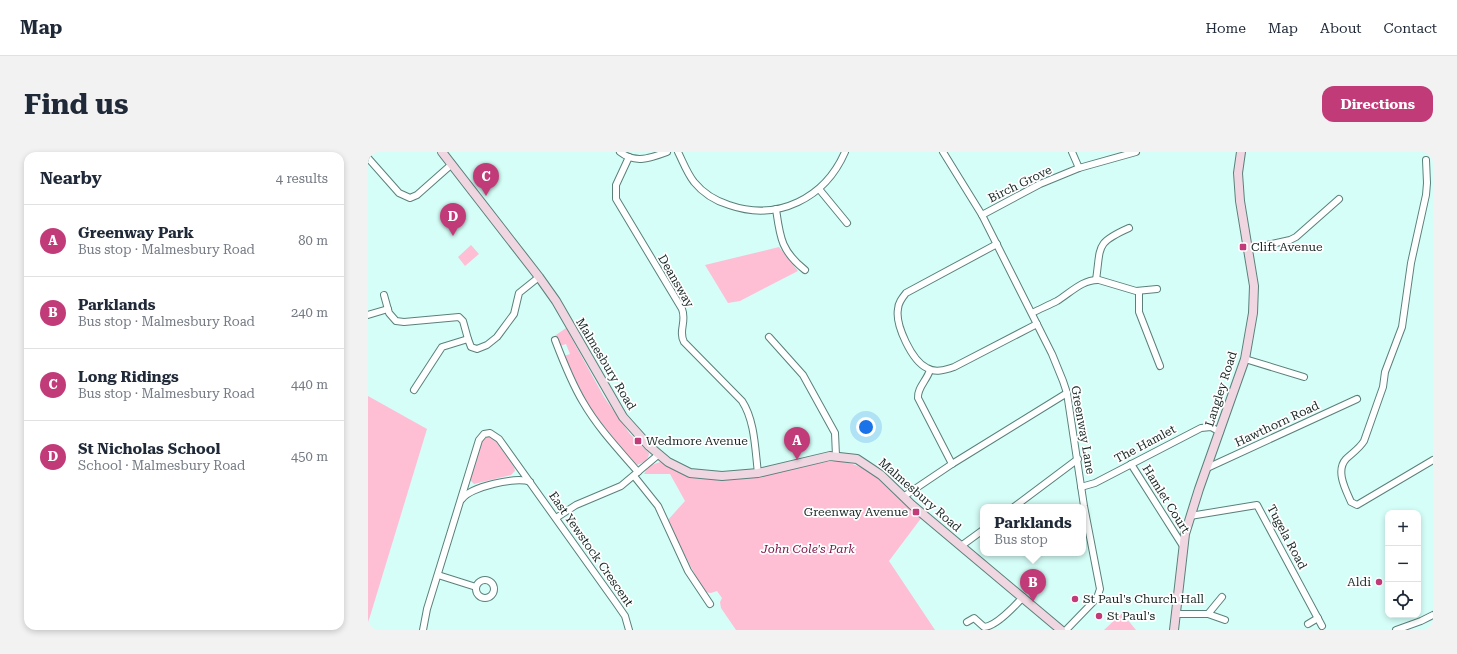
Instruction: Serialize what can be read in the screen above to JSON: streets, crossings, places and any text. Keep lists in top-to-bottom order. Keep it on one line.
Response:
{"streets":{"main road":["Malmesbury Road","Langley Road"],"street":["Birch Grove","Deansway","Hawthorn Road","Greenway Lane","The Hamlet","Hamlet Court","Tugela Road","East Yewstock Crescent"]},"crossings":[["Birch Grove","Greenway Lane"],["Deansway","Malmesbury Road"],["Langley Road","Hawthorn Road"],["Langley Road","The Hamlet"],["Langley Road","Hamlet Court"],["Langley Road","Tugela Road"],["Greenway Lane","The Hamlet"],["The Hamlet","Hamlet Court"]],"parks":["John Cole's Park"],"places":{"transit":["Clift Avenue","Wedmore Avenue","Greenway Avenue"],"other":["Aldi","St Paul's Church Hall","St Paul's"]},"page":{"header":"Map","nav":["Home","Map","About","Contact"],"buttons":"Directions","title":"Find us","heading":["Nearby","4 results"],"pins":["C","D","A","B"],"list":[{"mark":"A","name":"Greenway Park","note":"Bus stop · Malmesbury Road","value":"80 m"},{"mark":"B","name":"Parklands","note":"Bus stop · Malmesbury Road","value":"240 m"},{"mark":"C","name":"Long Ridings","note":"Bus stop · Malmesbury Road","value":"440 m"},{"mark":"D","name":"St Nicholas School","note":"School · Malmesbury Road","value":"450 m"}],"popup":["Parklands","Bus stop"],"map_buttons":["+","−"]}}
